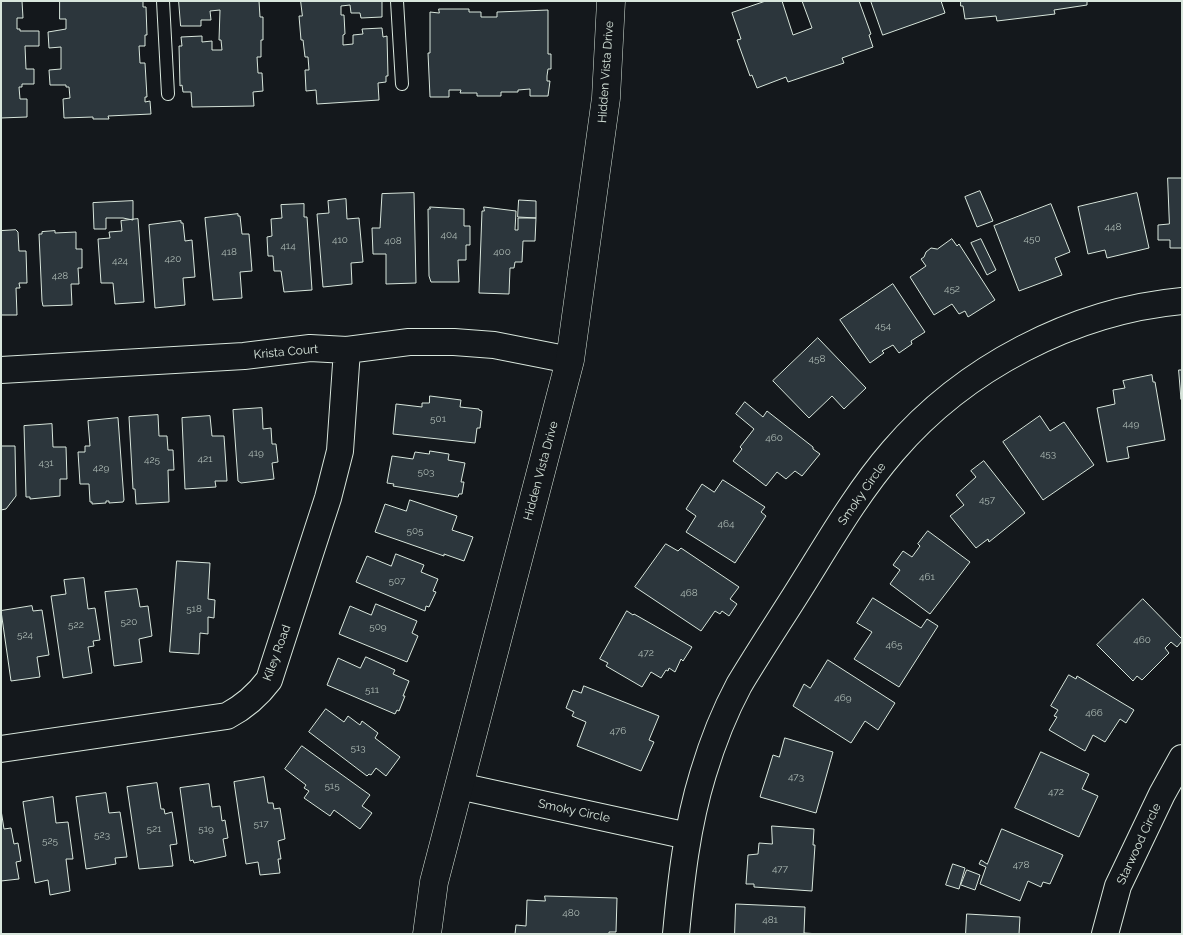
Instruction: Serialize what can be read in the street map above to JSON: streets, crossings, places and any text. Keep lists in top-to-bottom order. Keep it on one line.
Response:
{"streets":{"street":["Hidden Vista Drive","Krista Court","Smoky Circle","Kiley Road","Starwood Circle"]},"crossings":[["Hidden Vista Drive","Krista Court"],["Hidden Vista Drive","Smoky Circle"],["Krista Court","Kiley Road"]],"house_numbers":["448","404","450","410","408","414","418","400","420","424","428","452","454","458","501","449","460","419","453","421","425","431","429","503","457","464","505","461","507","468","518","520","522","509","524","460","465","472","511","469","466","476","513","473","515","472","517","521","519","523","525","478","477","480","481"]}
